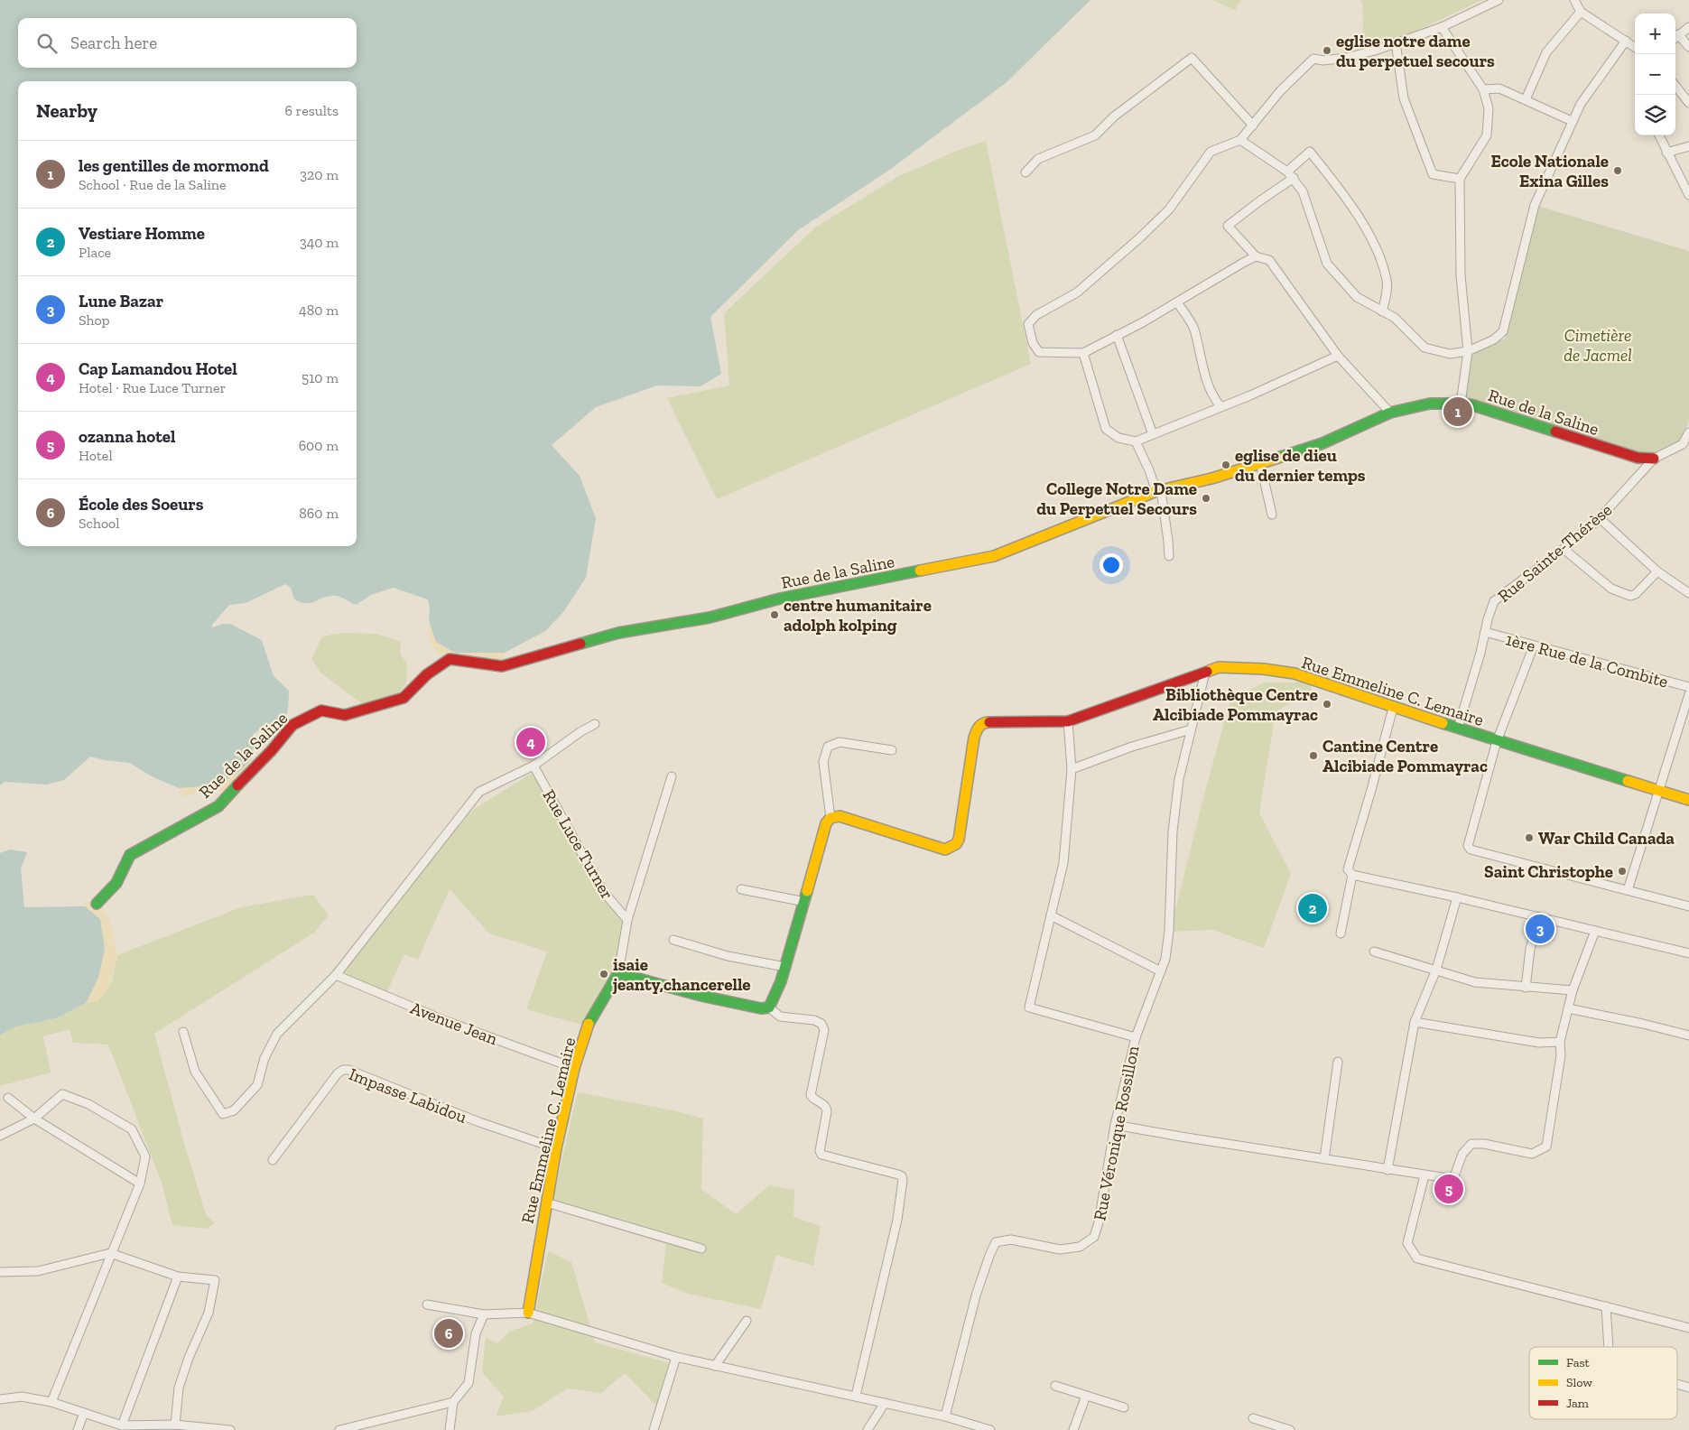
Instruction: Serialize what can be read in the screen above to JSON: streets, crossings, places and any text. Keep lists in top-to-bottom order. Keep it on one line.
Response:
{"streets":{"street":["Rue de la Saline","Rue Sainte-Thérèse","1ère Rue de la Combite","Rue Emmeline C. Lemaire","Rue Luce Turner","Avenue Jean","Impasse Labidou","Rue Véronique Rossillon"]},"crossings":[["Rue de la Saline","Rue Sainte-Thérèse"],["Rue Sainte-Thérèse","1ère Rue de la Combite"],["Rue Sainte-Thérèse","Rue Emmeline C. Lemaire"],["Rue Emmeline C. Lemaire","Avenue Jean"],["Rue Emmeline C. Lemaire","Impasse Labidou"],["Rue Emmeline C. Lemaire","Rue Véronique Rossillon"]],"parks":["Cimetière de Jacmel"],"places":["eglise notre dame du perpetuel secours","Ecole Nationale Exina Gilles","eglise de dieu du dernier temps","College Notre Dame du Perpetuel Secours","centre humanitaire adolph kolping","Bibliothèque Centre Alcibiade Pommayrac","Cantine Centre Alcibiade Pommayrac","War Child Canada","Saint Christophe","isaie jeanty,chancerelle"],"legend":["Fast","Slow","Jam"],"page":{"map_buttons":["+","−"],"search":"Search here","heading":["Nearby","6 results"],"list":[{"mark":"1","name":"les gentilles de mormond","note":"School · Rue de la Saline","value":"320 m"},{"mark":"2","name":"Vestiare Homme","note":"Place","value":"340 m"},{"mark":"3","name":"Lune Bazar","note":"Shop","value":"480 m"},{"mark":"4","name":"Cap Lamandou Hotel","note":"Hotel · Rue Luce Turner","value":"510 m"},{"mark":"5","name":"ozanna hotel","note":"Hotel","value":"600 m"},{"mark":"6","name":"École des Soeurs","note":"School","value":"860 m"}],"pins":["1","4","2","3","5","6"]}}
